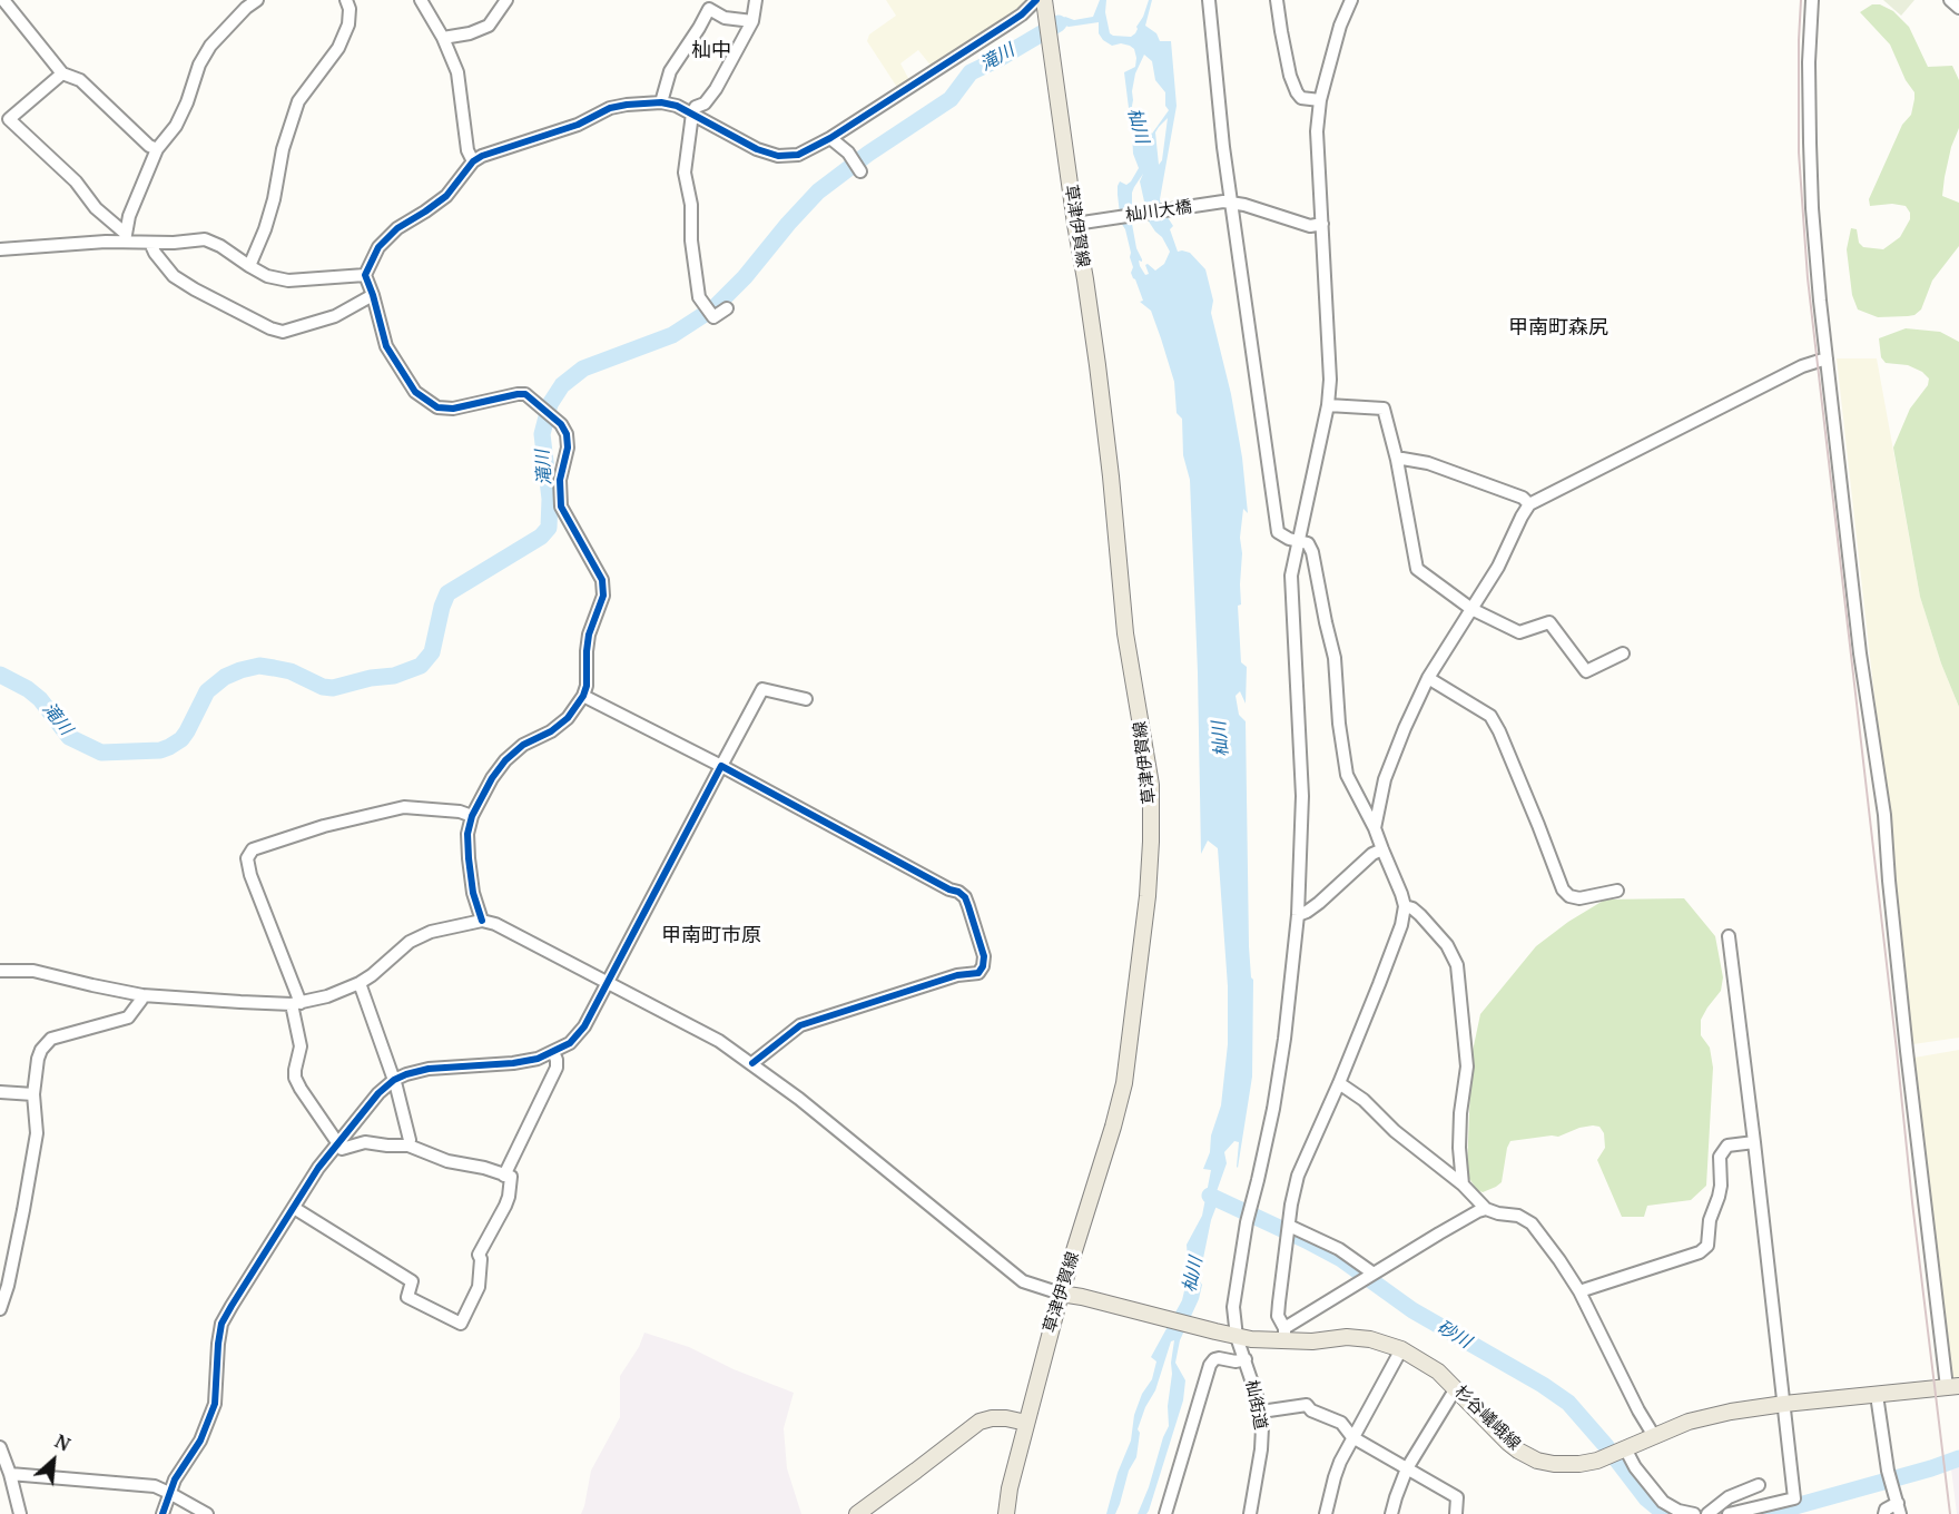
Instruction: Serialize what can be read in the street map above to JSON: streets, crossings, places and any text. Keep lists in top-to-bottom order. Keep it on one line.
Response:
{"streets":{"main road":["草津伊賀線","杉谷嶬峨線"],"street":["杣川大橋","杣街道"]},"crossings":[["杣川大橋","草津伊賀線"],["草津伊賀線","杉谷嶬峨線"],["杣街道","杉谷嶬峨線"]],"districts":["杣中","甲南町森尻","甲南町市原"],"water":["滝川","杣川","砂川"],"north":"top right"}
